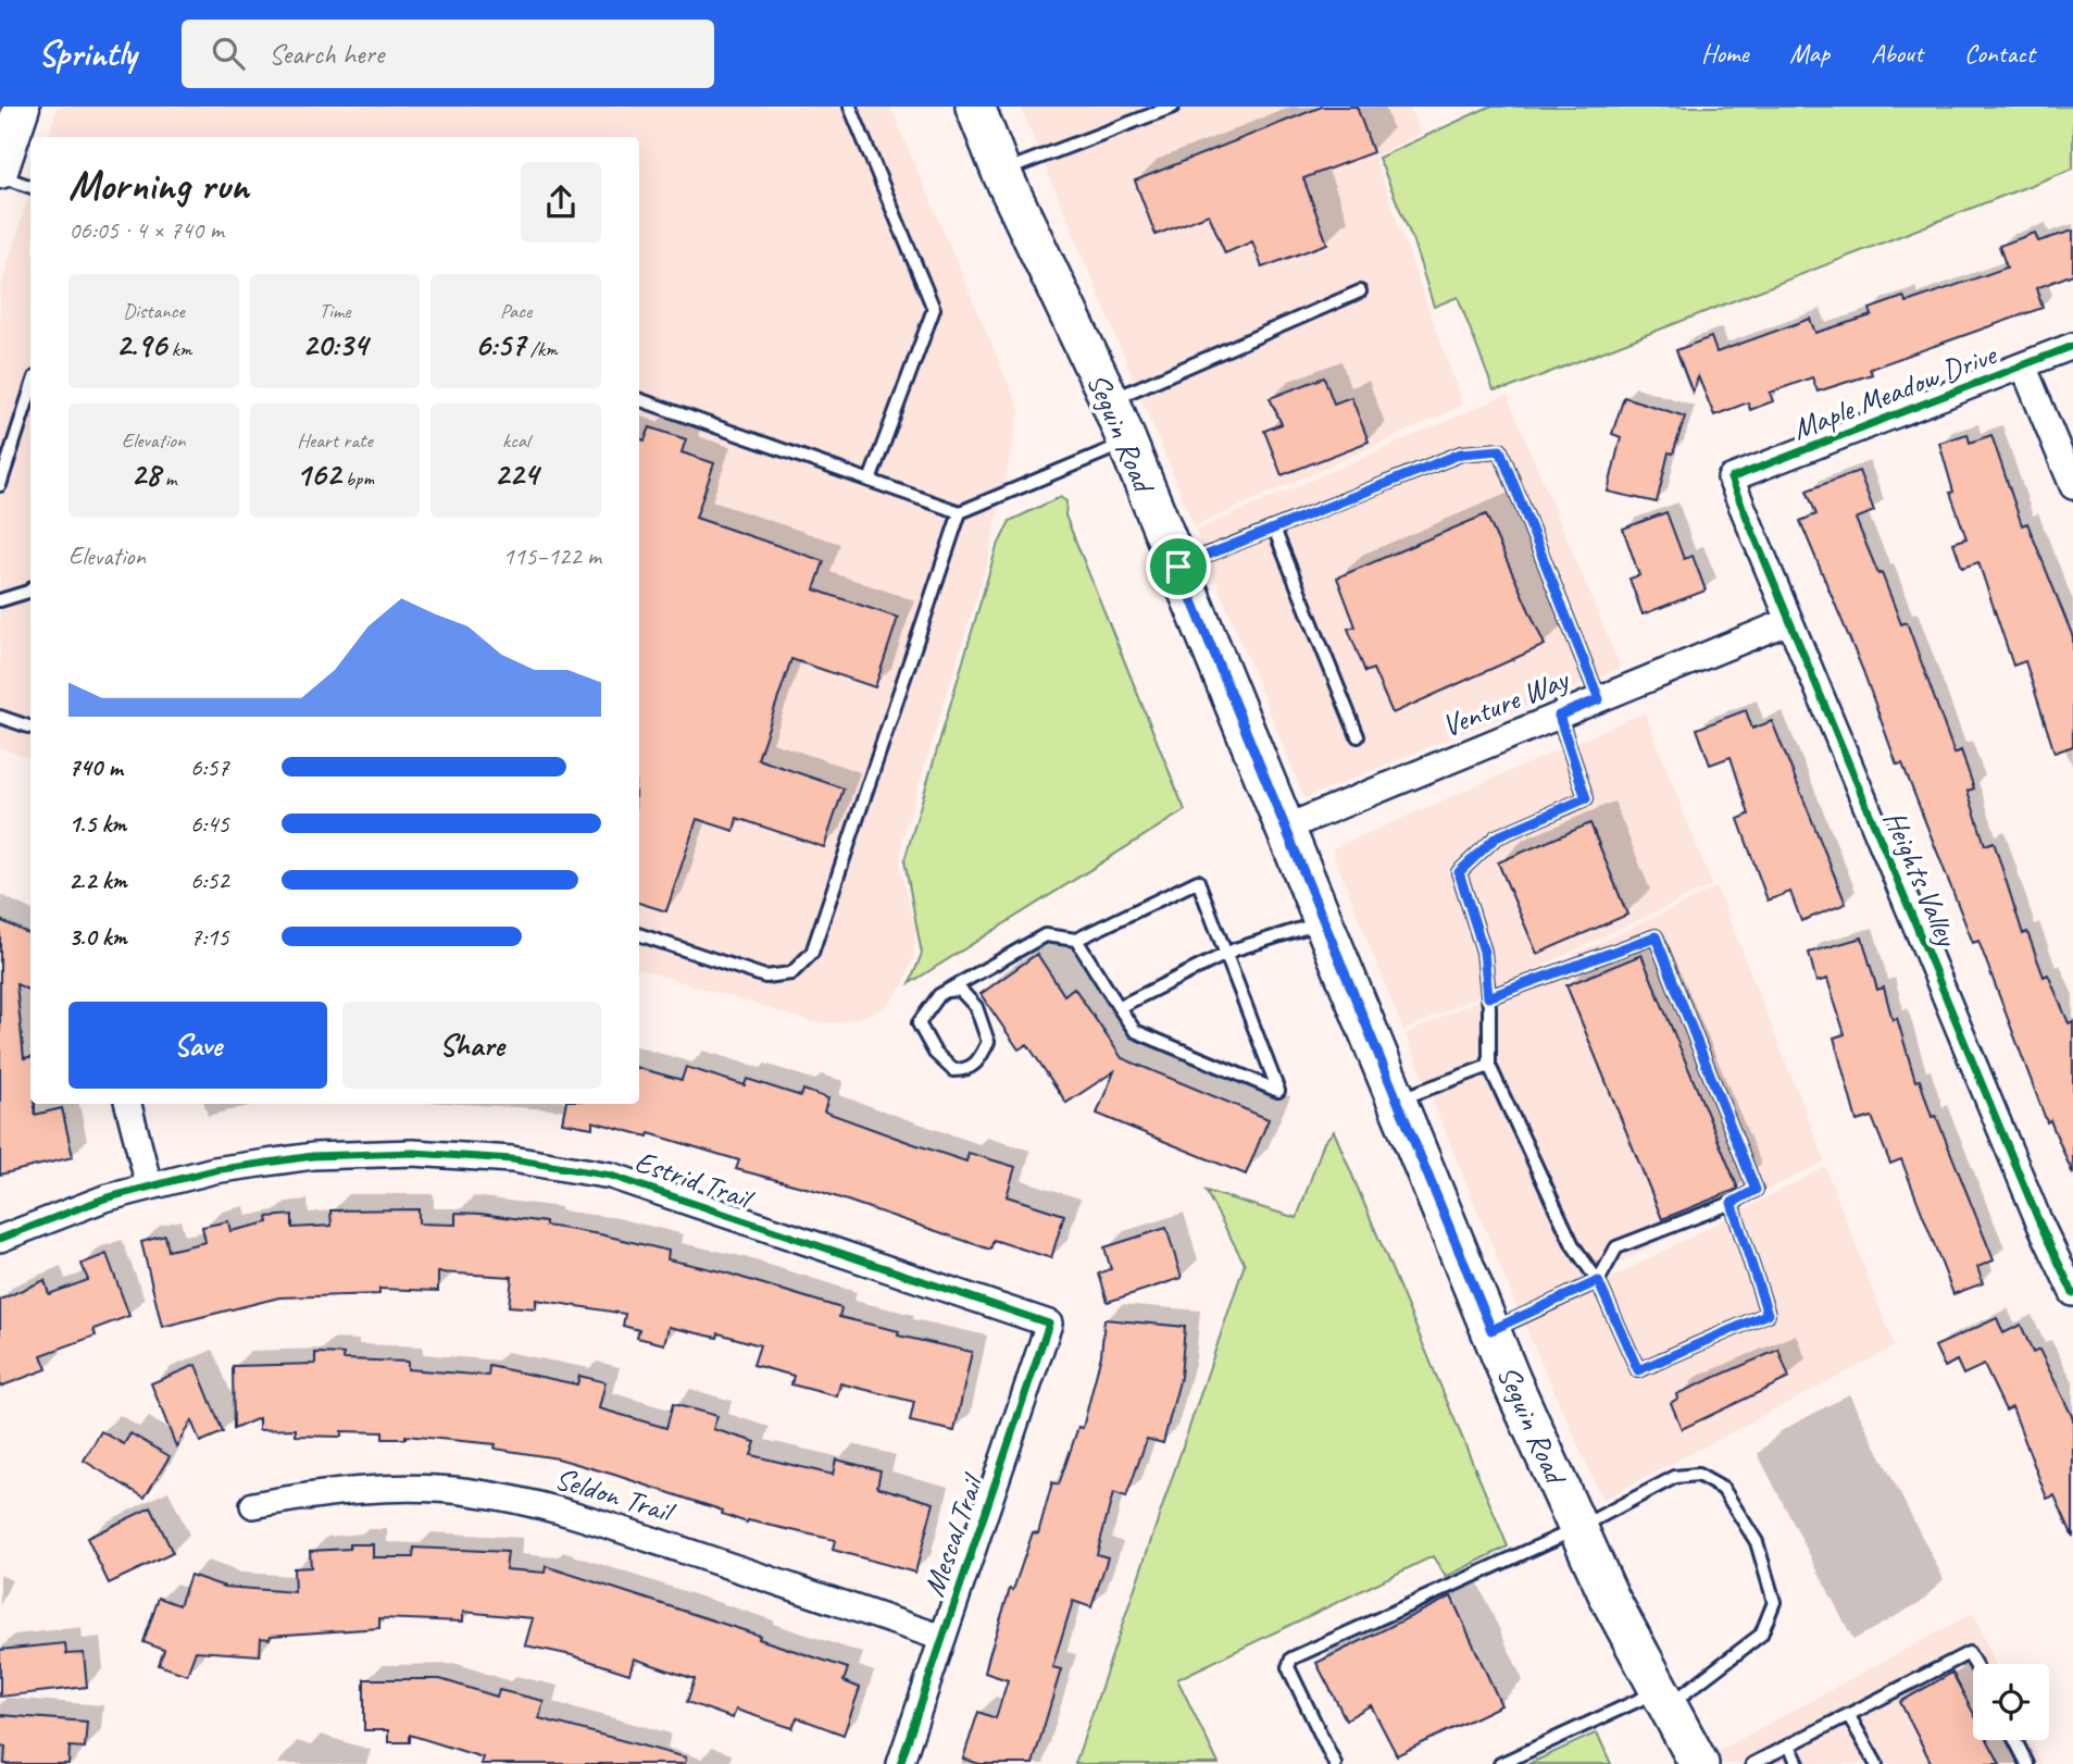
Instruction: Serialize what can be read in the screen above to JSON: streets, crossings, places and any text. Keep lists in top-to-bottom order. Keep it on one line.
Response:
{"streets":{"main road":["Seguin Road"],"street":["Maple Meadow Drive","Venture Way","Heights Valley","Estrid Trail","Seldon Trail","Mescal Trail"]},"crossings":[["Maple Meadow Drive","Heights Valley"],["Seguin Road","Venture Way"],["Venture Way","Heights Valley"],["Estrid Trail","Mescal Trail"],["Seldon Trail","Mescal Trail"]],"page":{"header":"Sprintly","search":"Search here","nav":["Home","Map","About","Contact"],"heading":["Morning run","06:05 · 4 × 740 m"],"stats":[["Distance","2.96 km"],["Time","20:34"],["Pace","6:57 /km"],["Elevation","28 m"],["Heart rate","162 bpm"],["kcal","224"]],"chart":["Elevation","115–122 m"],"list":[{"name":"740 m","note":"6:57"},{"name":"1.5 km","note":"6:45"},{"name":"2.2 km","note":"6:52"},{"name":"3.0 km","note":"7:15"}],"buttons":["Save","Share"]}}
